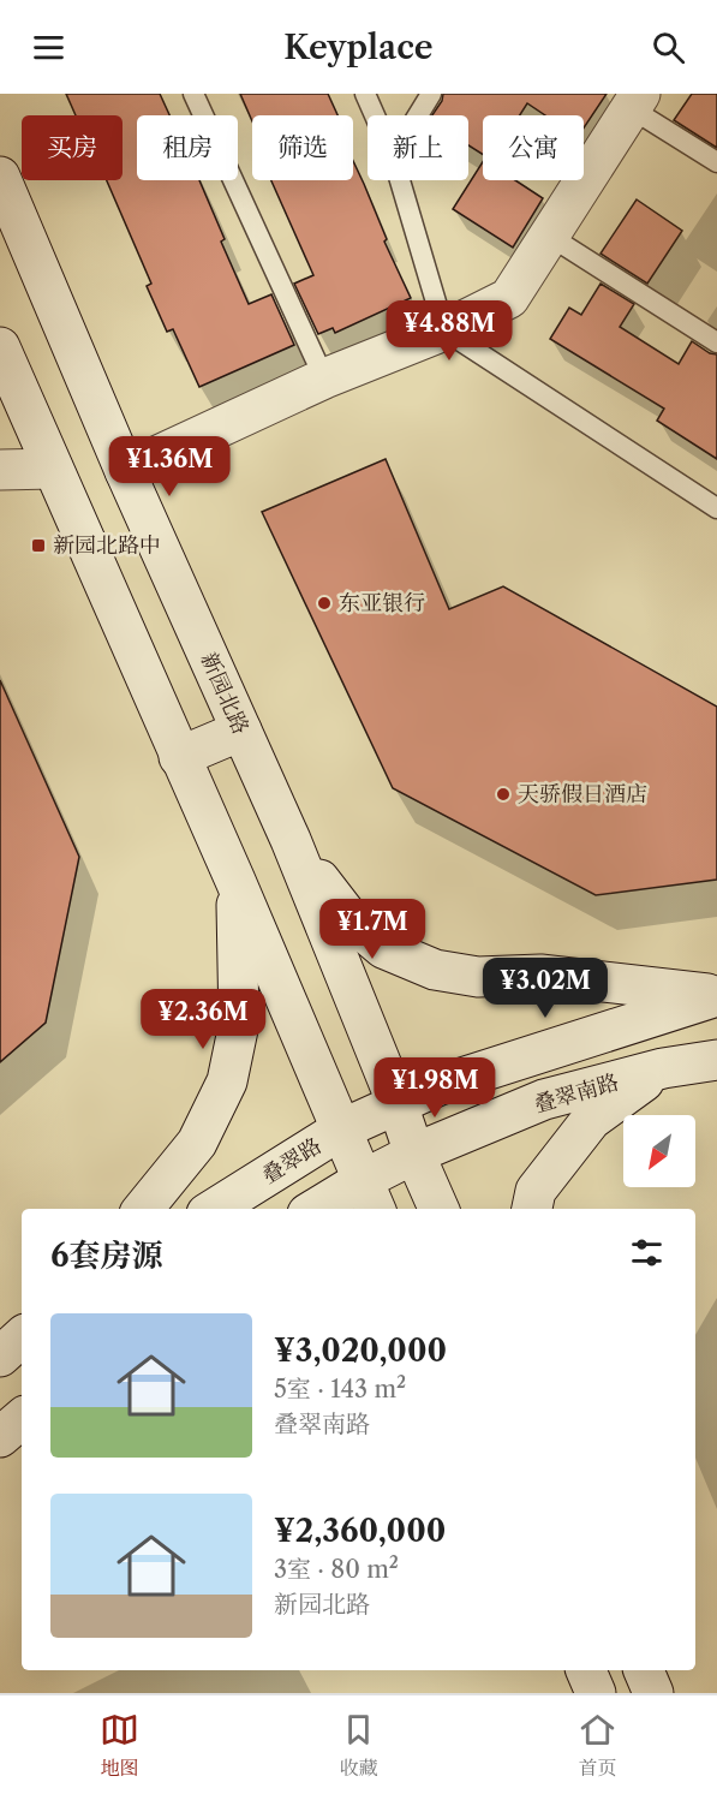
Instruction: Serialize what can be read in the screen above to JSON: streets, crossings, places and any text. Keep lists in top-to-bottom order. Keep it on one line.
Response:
{"streets":{"main road":["新园北路","叠翠南路","叠翠路"]},"crossings":[["新园北路","叠翠南路"]],"places":{"transit":["新园北路中"],"other":["东亚银行","天骄假日酒店"]},"north":"bottom left","page":{"header":"Keyplace","chip":["买房","租房","筛选","新上","公寓"],"price":["¥4.88M","¥1.36M","¥1.7M","¥3.02M","¥2.36M","¥1.98M"],"heading":"6套房源","list":[{"name":"¥3,020,000","note":"5室 · 143 m² · 叠翠南路"},{"name":"¥2,360,000","note":"3室 · 80 m² · 新园北路"}],"tabs":["地图","收藏","首页"]}}
